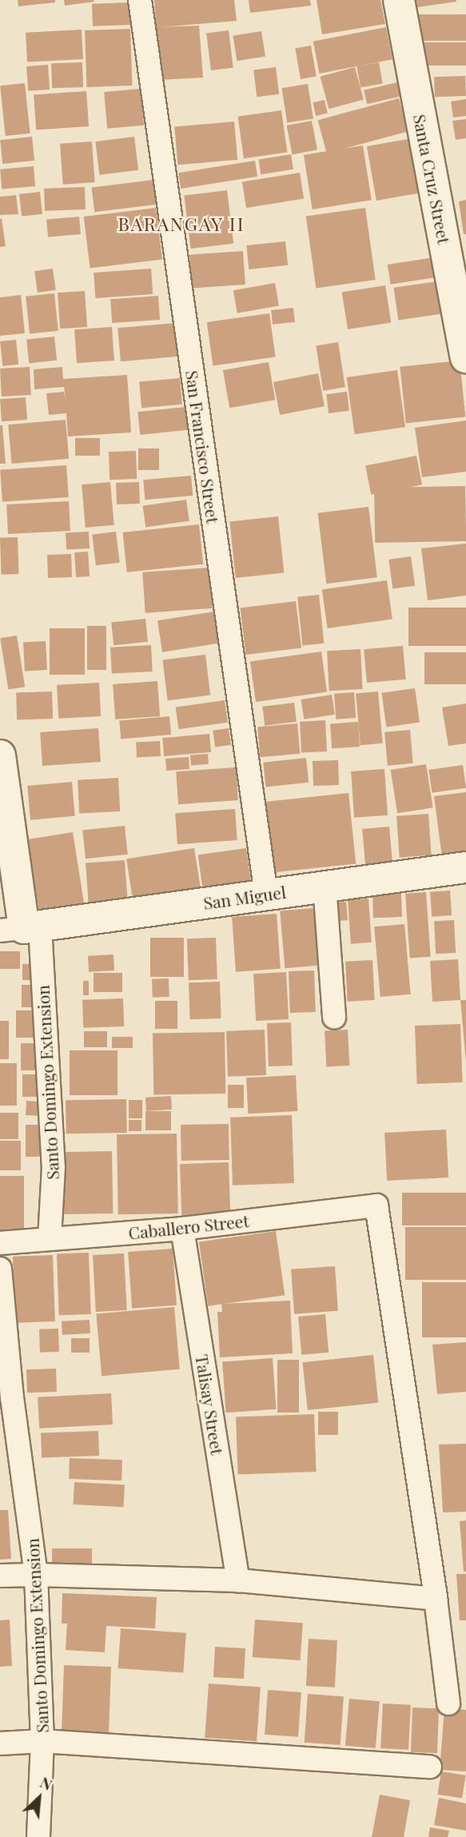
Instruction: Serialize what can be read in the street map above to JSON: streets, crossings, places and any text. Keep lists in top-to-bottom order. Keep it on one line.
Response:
{"streets":{"main road":["Santa Cruz Street","San Miguel"],"street":["San Francisco Street","Santo Domingo Extension","Caballero Street","Talisay Street"]},"crossings":[["San Francisco Street","San Miguel"],["San Miguel","Santo Domingo Extension"],["Santo Domingo Extension","Caballero Street"],["Caballero Street","Talisay Street"]],"districts":["BARANGAY II"],"north":"top right"}
